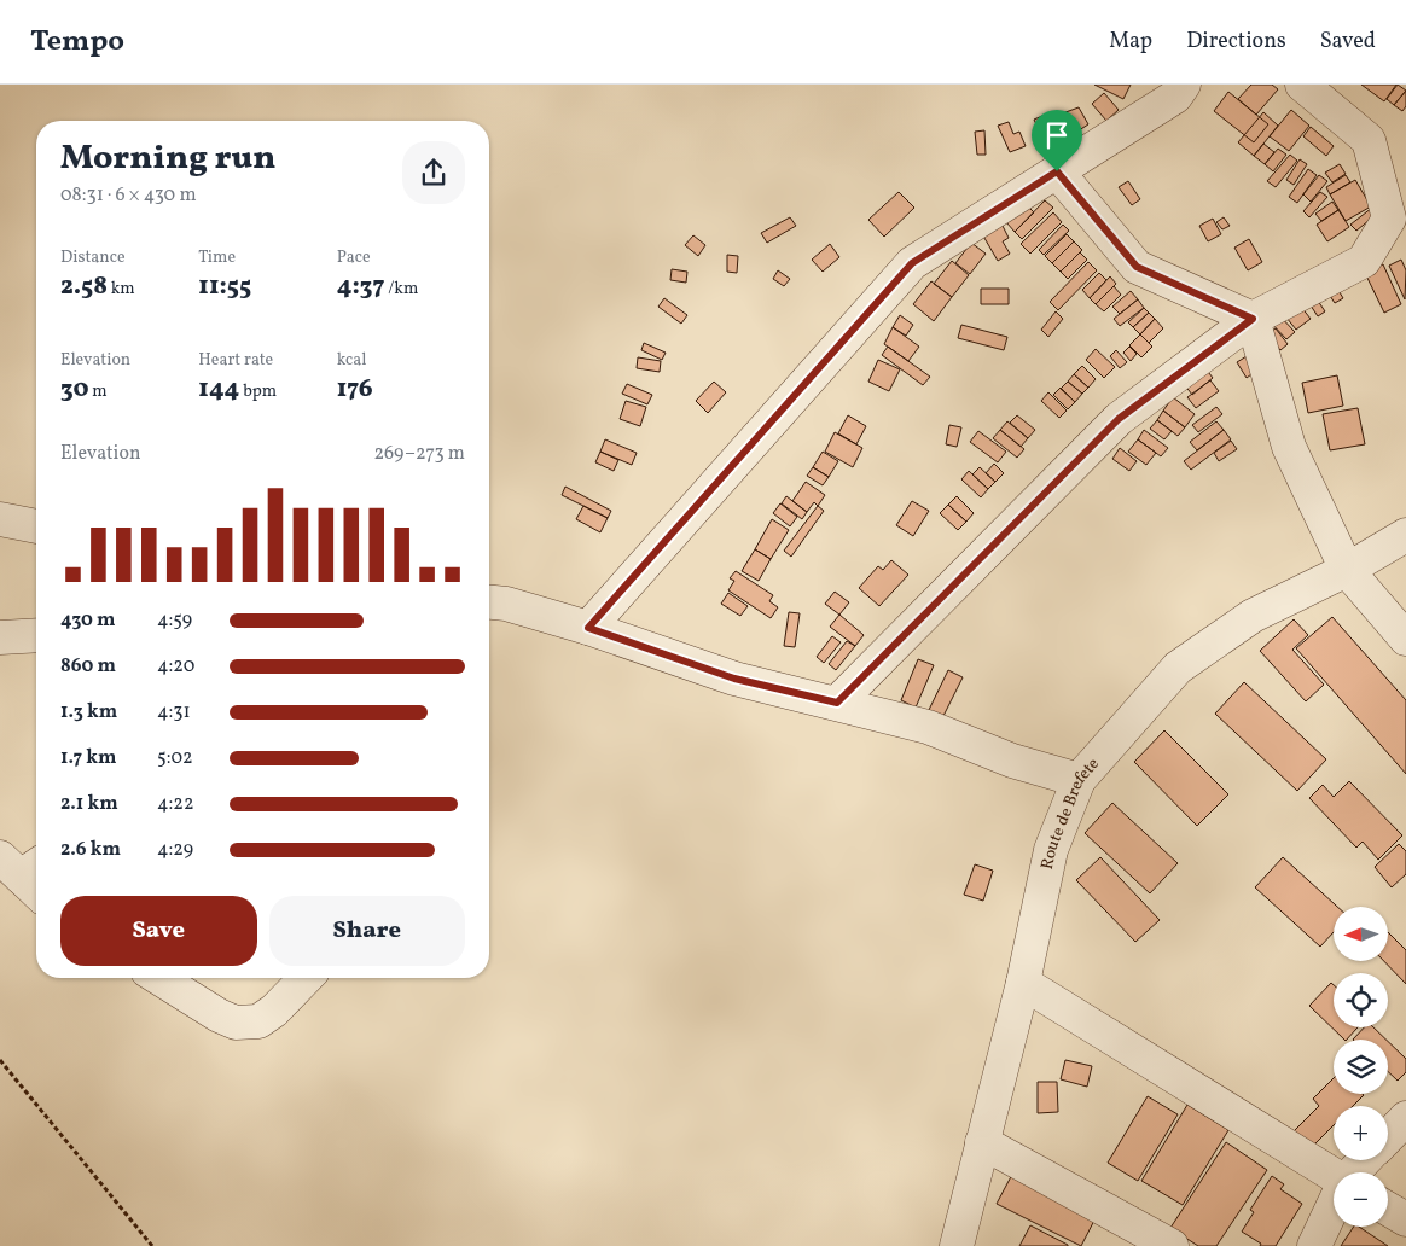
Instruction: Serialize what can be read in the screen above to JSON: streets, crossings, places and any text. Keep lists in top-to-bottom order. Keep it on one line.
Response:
{"streets":{"street":["Route de Brefete"]},"north":"left","page":{"header":"Tempo","nav":["Map","Directions","Saved"],"heading":["Morning run","08:31 · 6 × 430 m"],"stats":[["Distance","2.58 km"],["Time","11:55"],["Pace","4:37 /km"],["Elevation","30 m"],["Heart rate","144 bpm"],["kcal","176"]],"chart":["Elevation","269–273 m"],"list":[{"name":"430 m","note":"4:59"},{"name":"860 m","note":"4:20"},{"name":"1.3 km","note":"4:31"},{"name":"1.7 km","note":"5:02"},{"name":"2.1 km","note":"4:22"},{"name":"2.6 km","note":"4:29"}],"buttons":["Save","Share"],"map_buttons":["+","−"]}}
